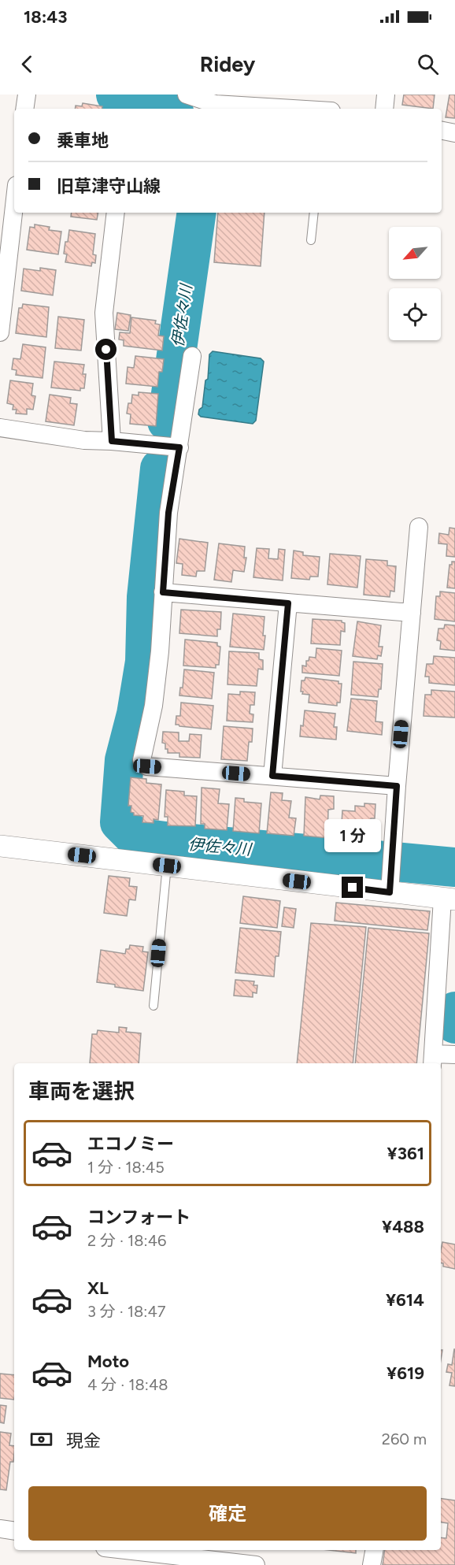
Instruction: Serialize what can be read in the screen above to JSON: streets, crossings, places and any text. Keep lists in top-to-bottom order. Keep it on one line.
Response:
{"water":["伊佐々川"],"north":"bottom left","page":{"status":"18:43","header":"Ridey","banner":["乗車地","旧草津守山線"],"bubble":"1 分","heading":"車両を選択","list":[{"name":"エコノミー","note":"1 分 · 18:45","value":"¥361"},{"name":"コンフォート","note":"2 分 · 18:46","value":"¥488"},{"name":"XL","note":"3 分 · 18:47","value":"¥614"},{"name":"Moto","note":"4 分 · 18:48","value":"¥619"}],"pay":["現金","260 m"],"buttons":"確定"}}
